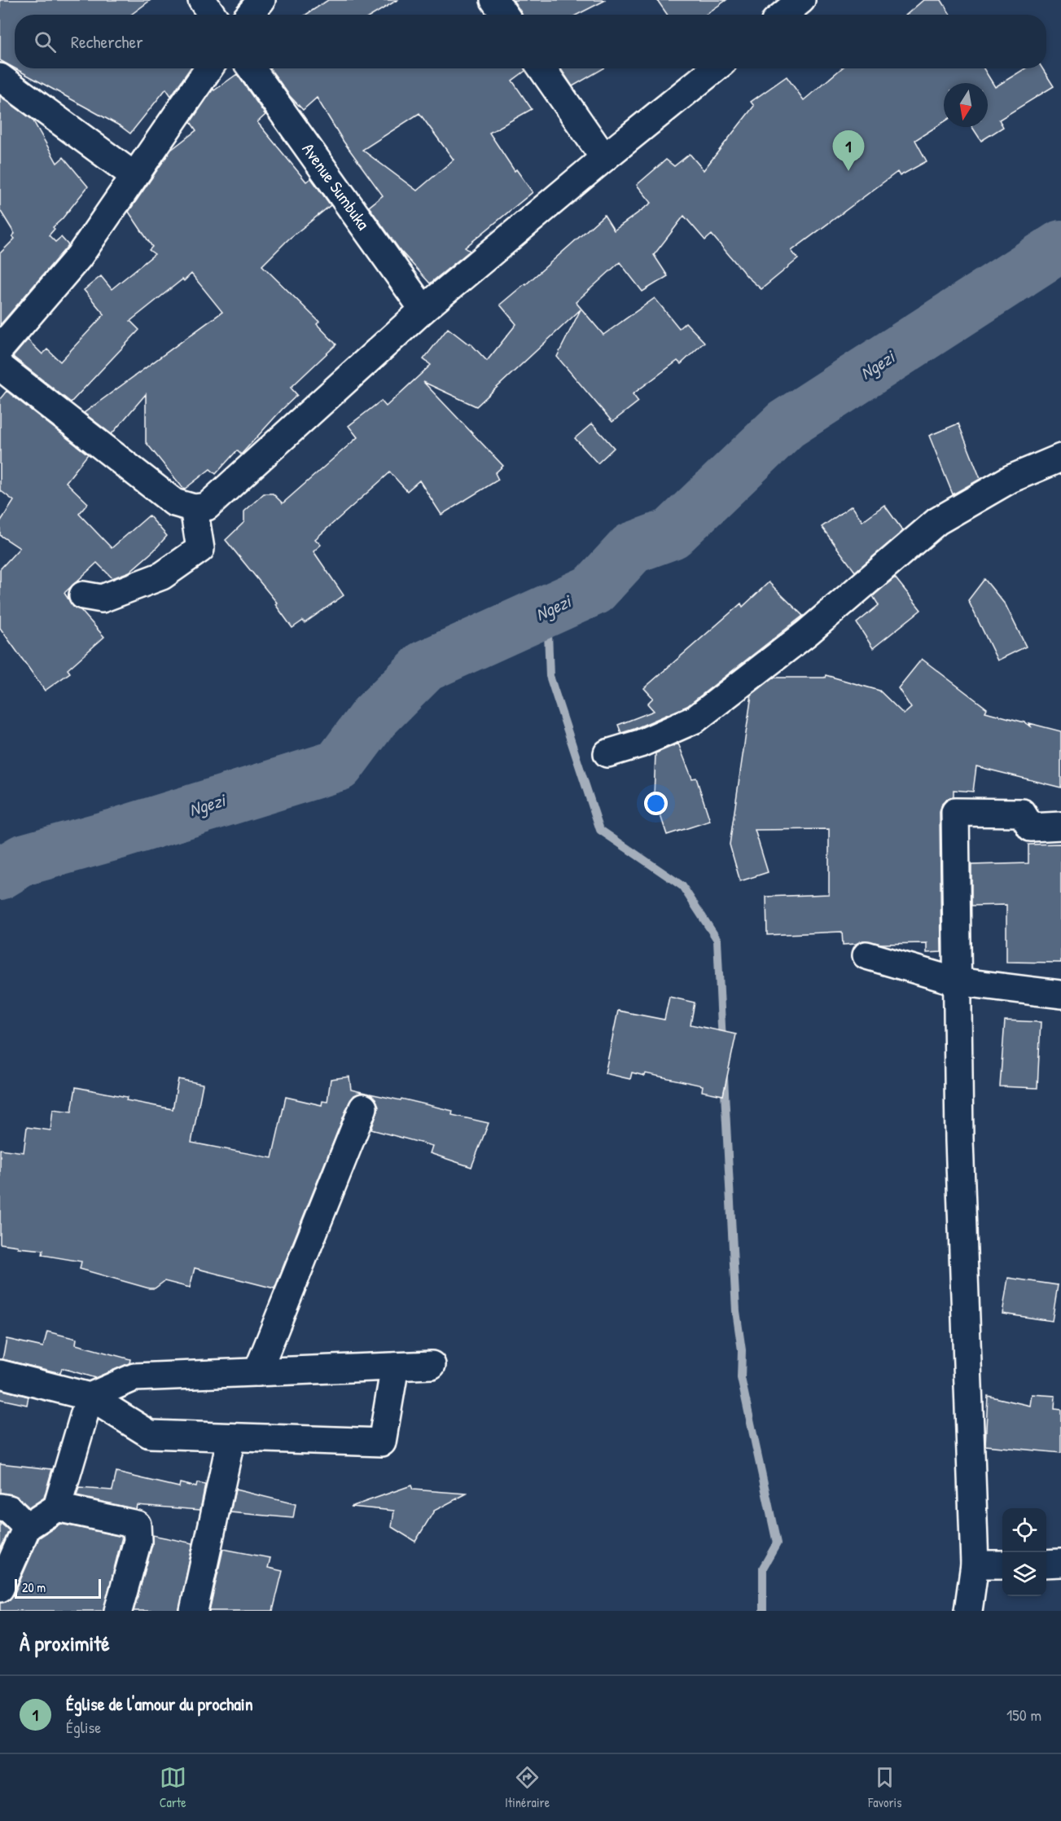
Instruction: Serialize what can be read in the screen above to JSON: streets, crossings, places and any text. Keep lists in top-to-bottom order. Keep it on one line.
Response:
{"streets":{"street":["Avenue Sumbuka"]},"water":["Ngezi"],"scale_bar":"20 m","north":"bottom","page":{"search":"Rechercher","pins":"1","scale":"20 m","heading":"À proximité","list":[{"mark":"1","name":"Église de l'amour du prochain","note":"Église","value":"150 m"}],"nav":["Carte","Itinéraire","Favoris"]}}
